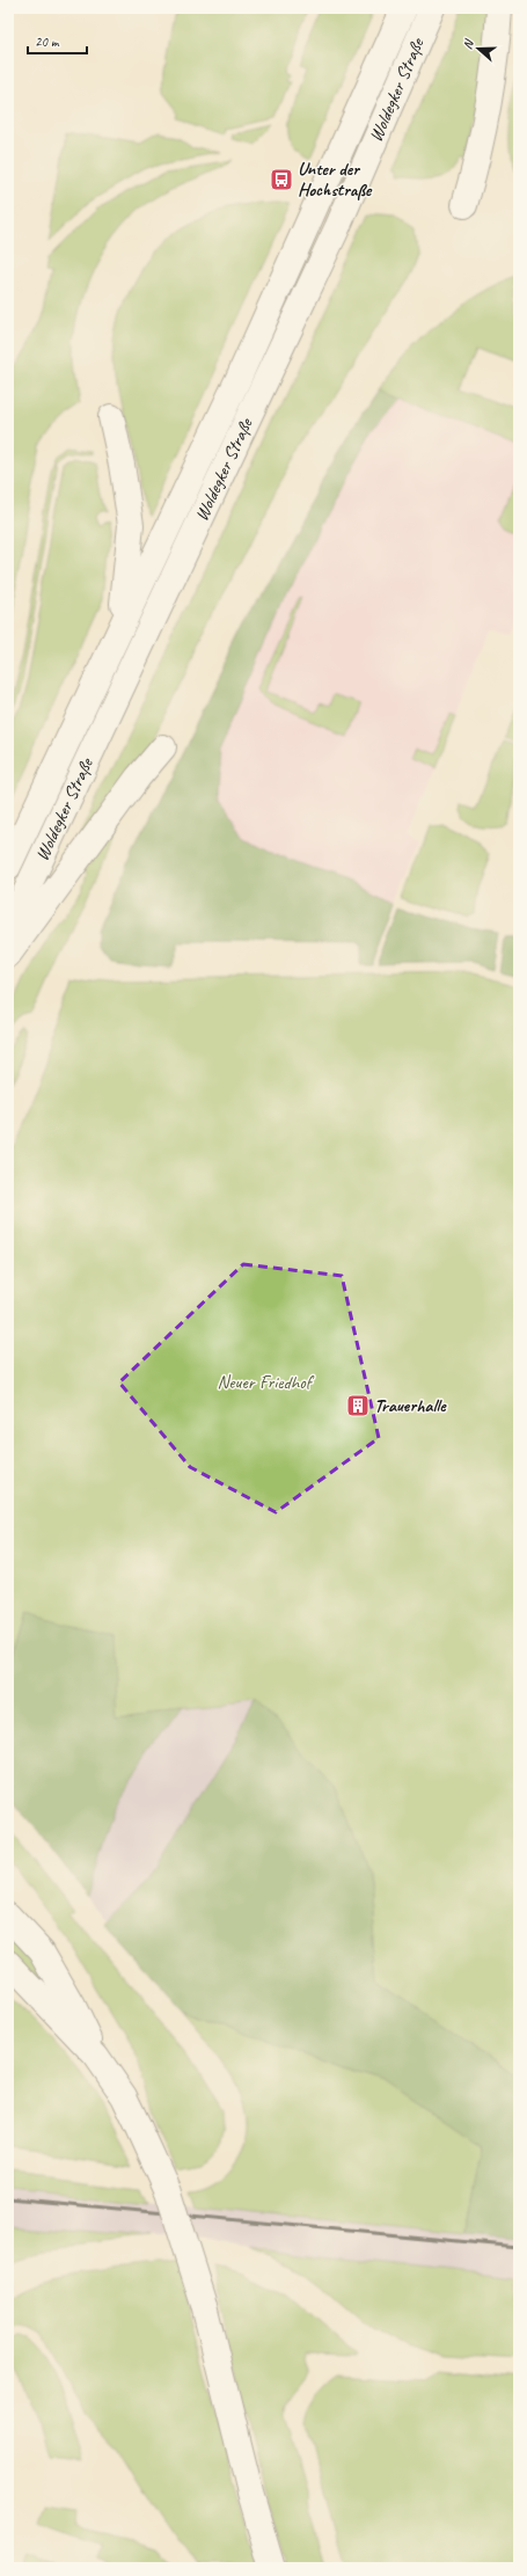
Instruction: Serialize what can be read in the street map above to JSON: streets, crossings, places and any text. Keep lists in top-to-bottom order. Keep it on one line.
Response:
{"streets":{"main road":["Woldegker Straße"]},"parks":["Neuer Friedhof"],"places":{"bus stop":["Unter der Hochstraße"],"building":["Trauerhalle"]},"scale_bar":"20 m","north":"left"}
